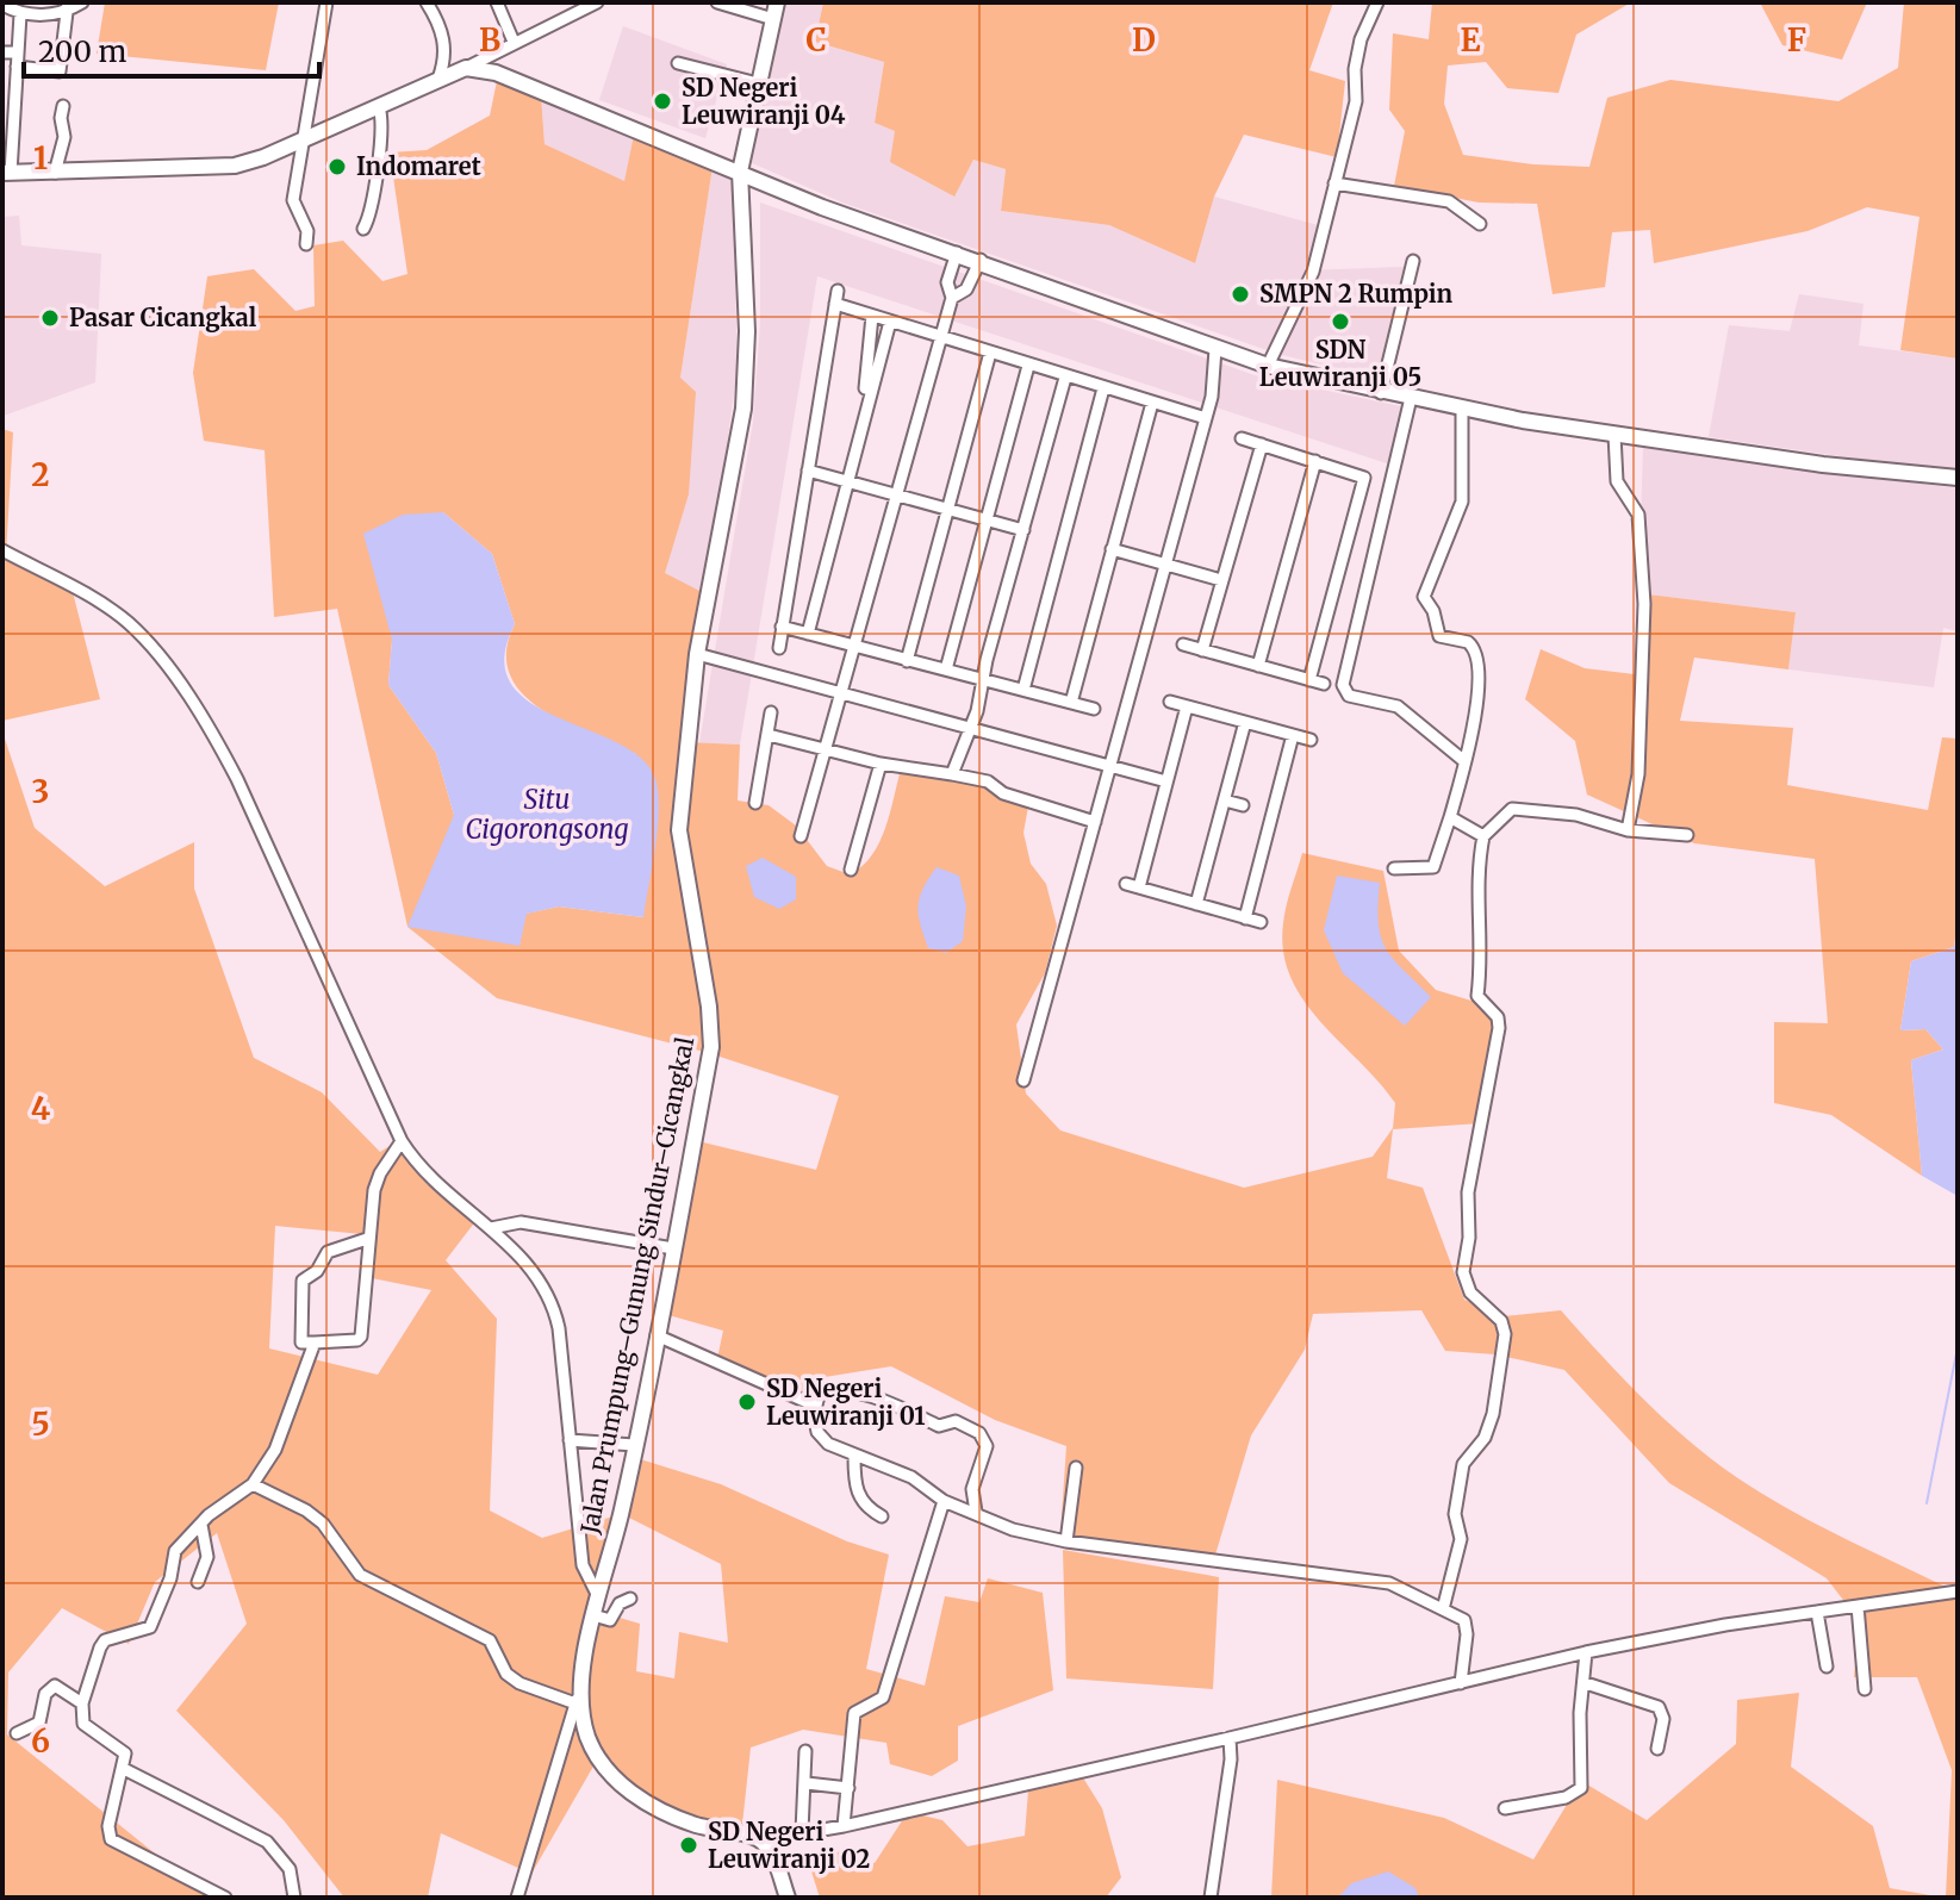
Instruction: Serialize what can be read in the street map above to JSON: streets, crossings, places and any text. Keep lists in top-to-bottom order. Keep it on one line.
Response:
{"streets":{"main road":["Jalan Prumpung–Gunung Sindur–Cicangkal"]},"water":["Situ Cigorongsong"],"places":["SD Negeri Leuwiranji 04","Indomaret","SMPN 2 Rumpin","Pasar Cicangkal","SDN Leuwiranji 05","SD Negeri Leuwiranji 01","SD Negeri Leuwiranji 02"],"scale_bar":"200 m","grid":{"columns":["B","C","D","E","F"],"rows":["1","2","3","4","5","6"]}}
